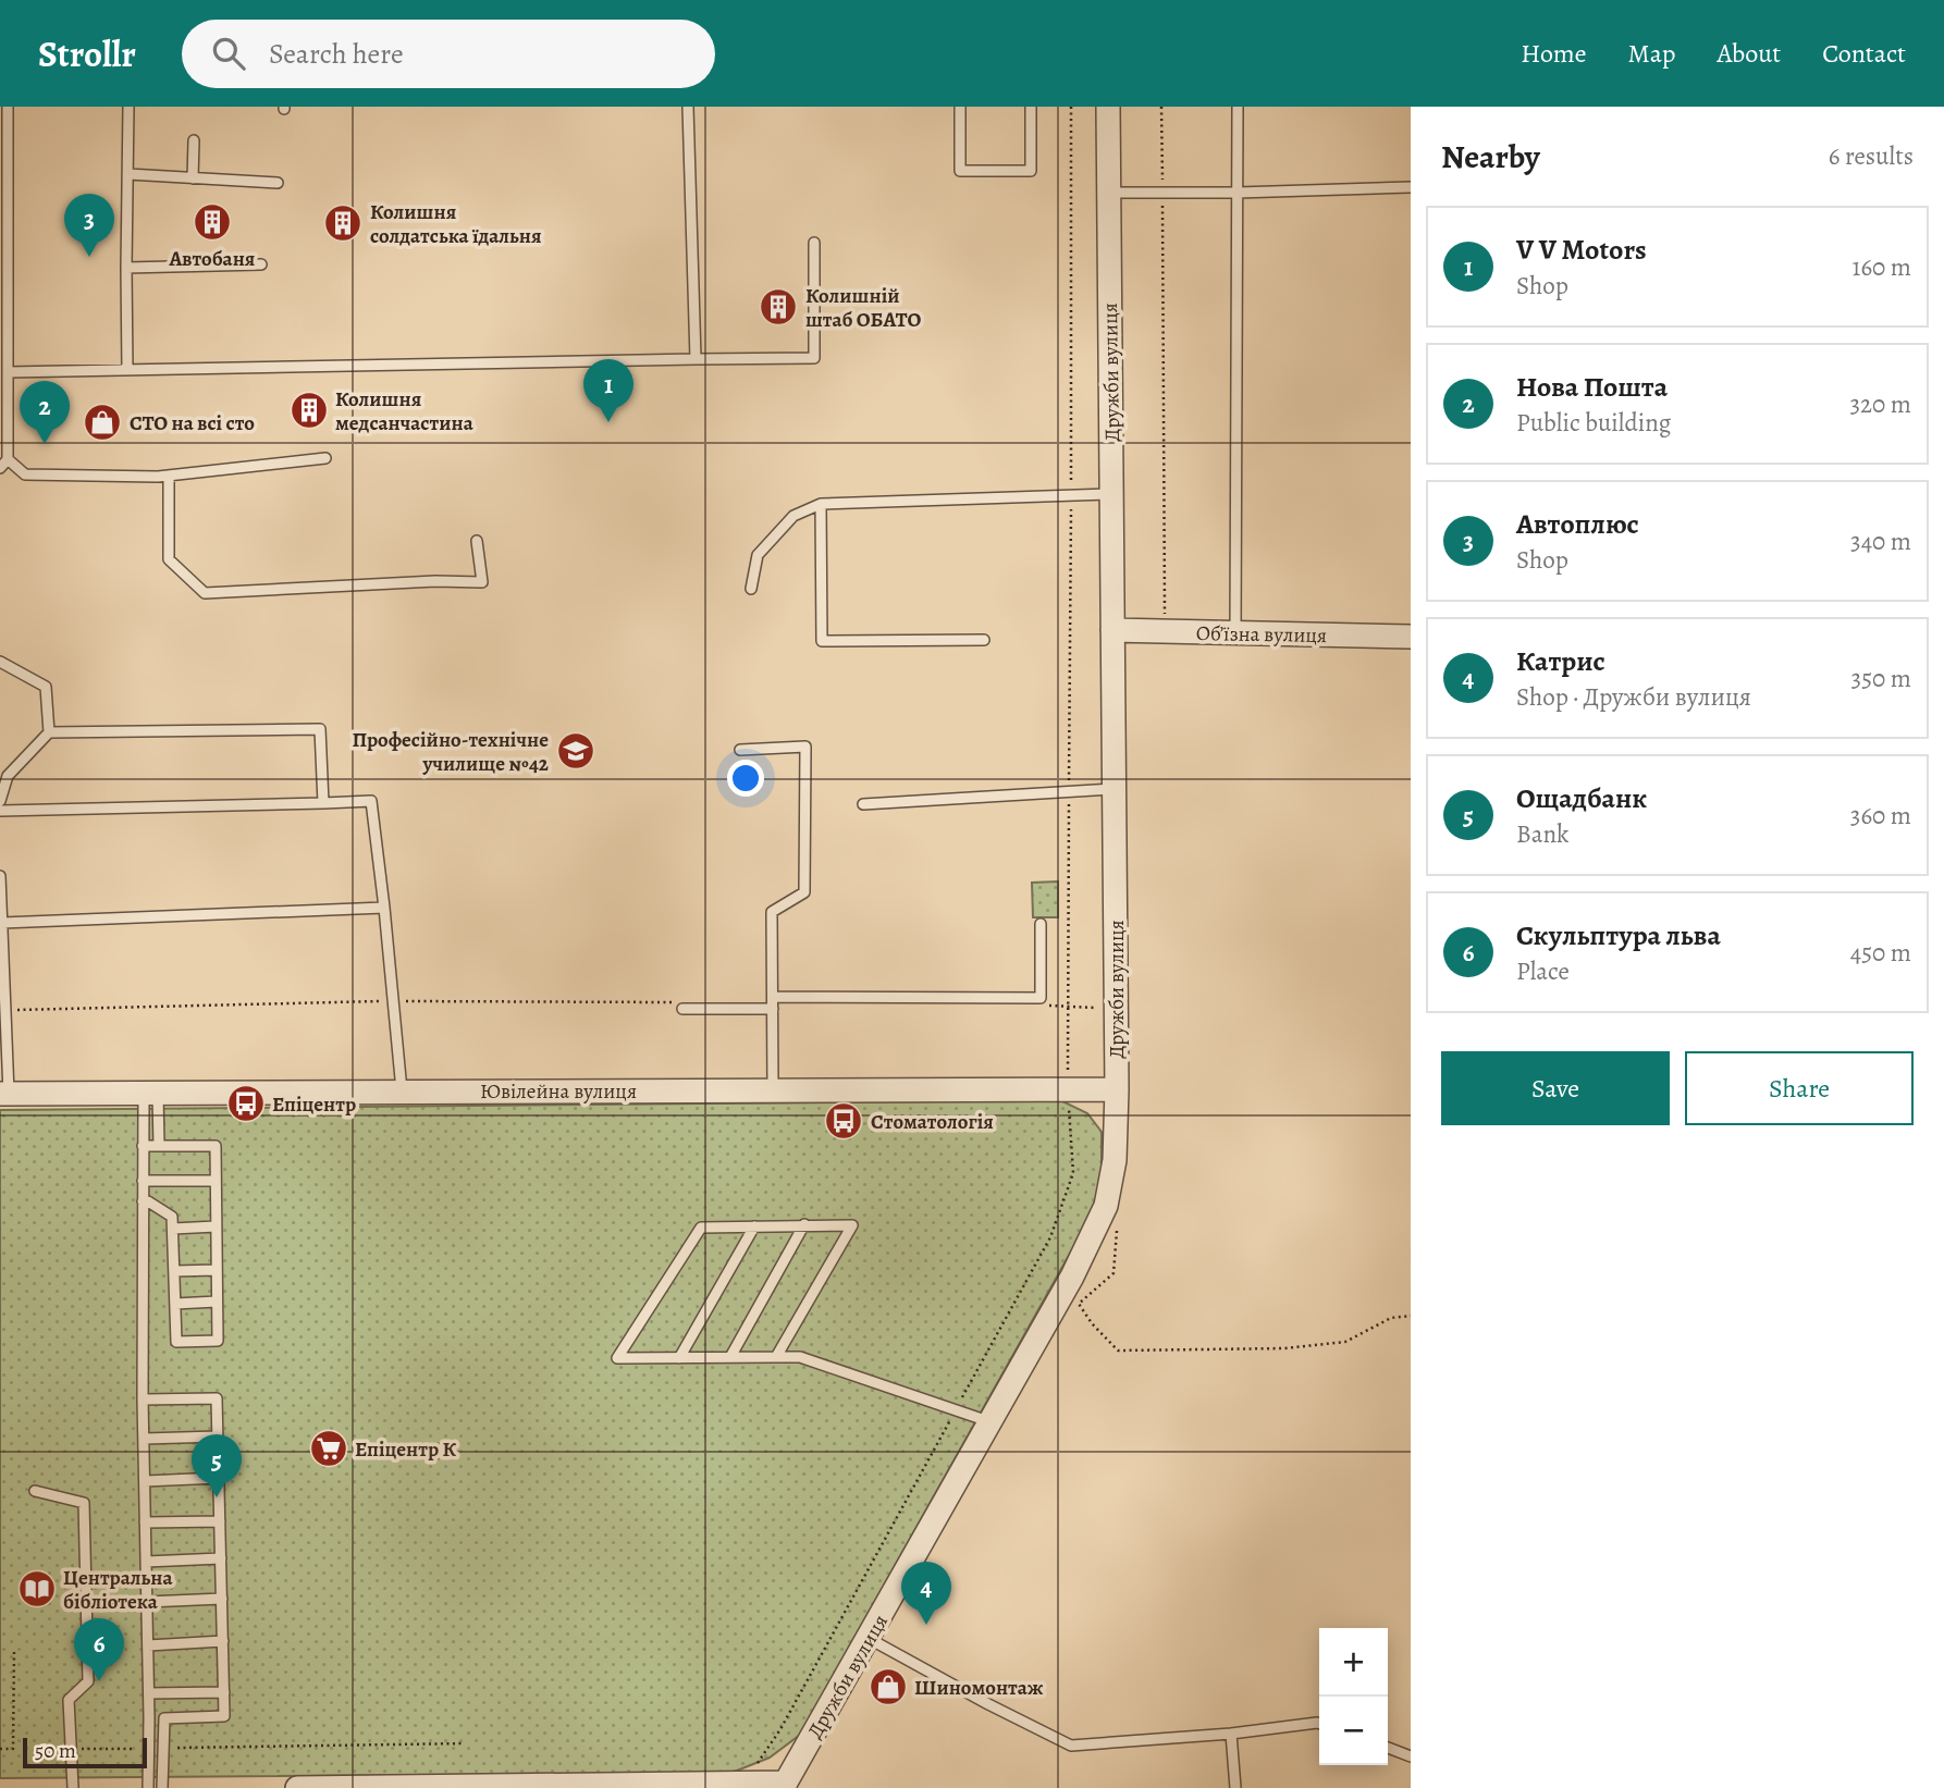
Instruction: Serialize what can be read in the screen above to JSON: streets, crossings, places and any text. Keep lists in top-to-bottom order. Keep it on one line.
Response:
{"streets":{"street":["Дружби вулиця","Об’їзна вулиця","Ювілейна вулиця"]},"crossings":[["Дружби вулиця","Об’їзна вулиця"],["Дружби вулиця","Ювілейна вулиця"]],"places":{"building":["Автобаня","Колишня солдатська їдальня","Колишній штаб ОБАТО","Колишня медсанчастина"],"shop":["СТО на всі сто","Шиномонтаж"],"school or university":["Професійно-технічне училище №42"],"bus stop":["Епіцентр","Стоматологія"],"supermarket":["Епіцентр К"],"library":["Центральна бібліотека"]},"scale_bar":"50 m","page":{"header":"Strollr","search":"Search here","nav":["Home","Map","About","Contact"],"heading":["Nearby","6 results"],"pins":["3","1","2","5","4","6"],"list":[{"mark":"1","name":"V V Motors","note":"Shop","value":"160 m"},{"mark":"2","name":"Нова Пошта","note":"Public building","value":"320 m"},{"mark":"3","name":"Автоплюс","note":"Shop","value":"340 m"},{"mark":"4","name":"Катрис","note":"Shop · Дружби вулиця","value":"350 m"},{"mark":"5","name":"Ощадбанк","note":"Bank","value":"360 m"},{"mark":"6","name":"Скульптура льва","note":"Place","value":"450 m"}],"buttons":["Save","Share"],"map_buttons":["+","−"],"scale":"50 m"}}
